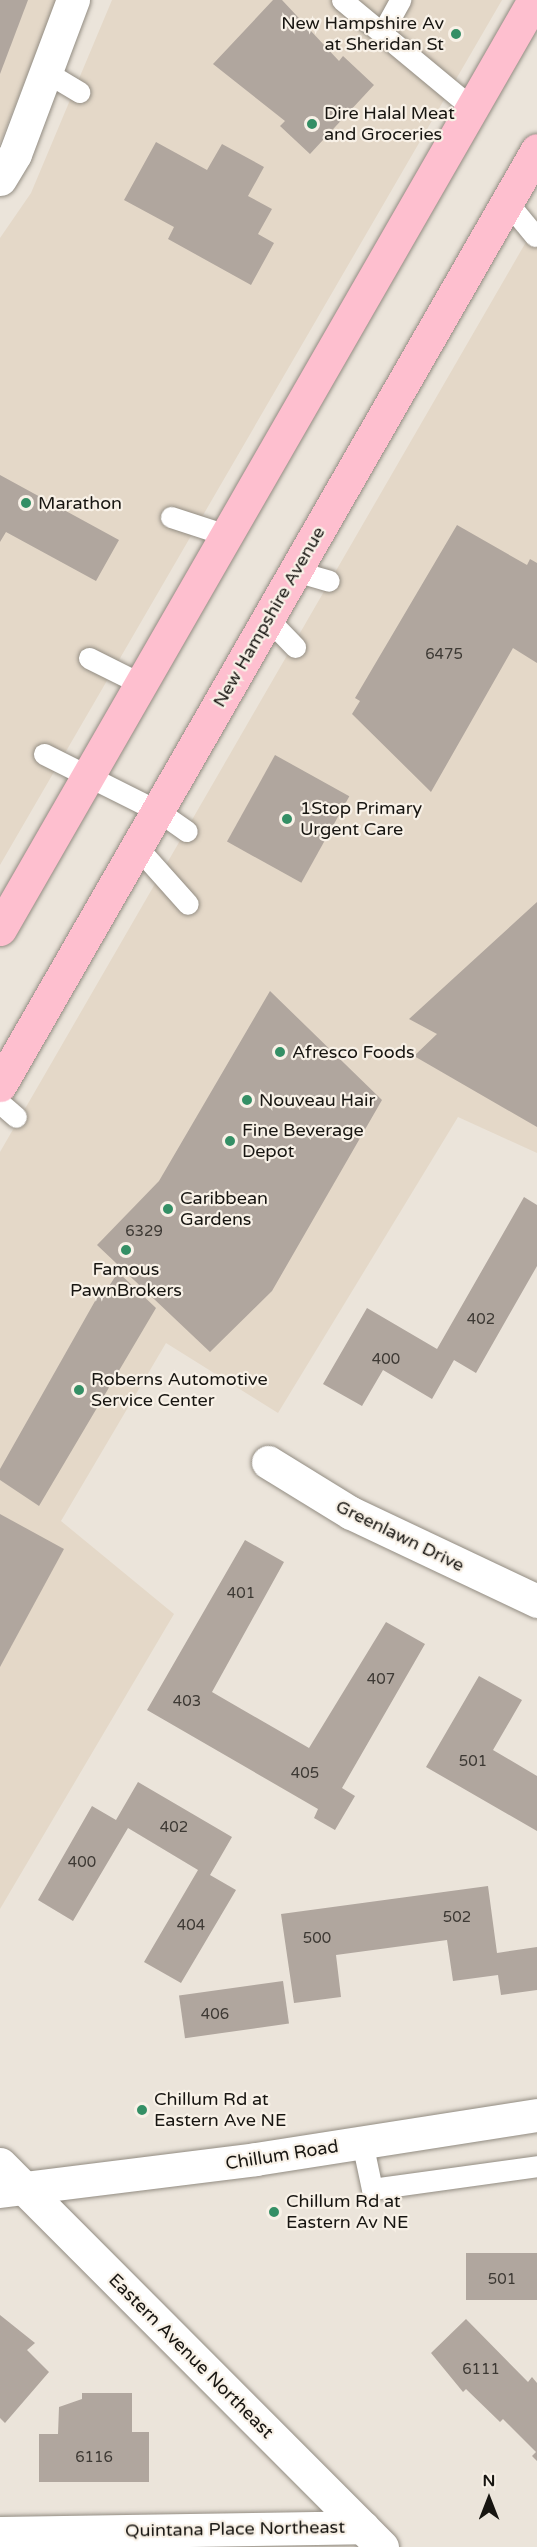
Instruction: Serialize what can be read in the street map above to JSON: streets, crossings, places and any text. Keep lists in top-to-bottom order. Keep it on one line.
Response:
{"streets":{"main road":["New Hampshire Avenue"],"street":["Greenlawn Drive","Chillum Road","Eastern Avenue Northeast","Quintana Place Northeast"]},"crossings":[["Chillum Road","Eastern Avenue Northeast"],["Eastern Avenue Northeast","Quintana Place Northeast"]],"places":["New Hampshire Av at Sheridan St","Dire Halal Meat and Groceries","Marathon","1Stop Primary Urgent Care","Afresco Foods","Nouveau Hair","Fine Beverage Depot","Caribbean Gardens","Famous PawnBrokers","Roberns Automotive Service Center","Chillum Rd at Eastern Ave NE","Chillum Rd at Eastern Av NE"],"house_numbers":["6475","6329","402","400","401","407","403","501","405","402","400","502","404","500","406","501","6111","6116"],"north":"top"}
